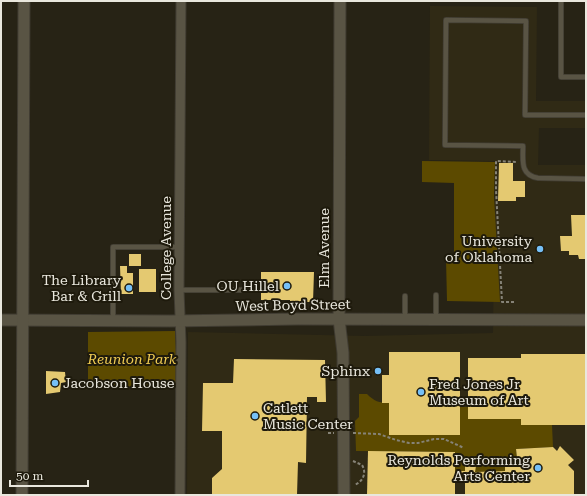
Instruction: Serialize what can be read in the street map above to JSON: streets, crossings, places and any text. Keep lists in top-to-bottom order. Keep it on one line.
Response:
{"streets":{"street":["College Avenue","Elm Avenue","West Boyd Street"]},"crossings":[["College Avenue","West Boyd Street"],["Elm Avenue","West Boyd Street"]],"parks":["Reunion Park"],"places":["University of Oklahoma","OU Hillel","The Library Bar & Grill","Sphinx","Jacobson House","Fred Jones Jr Museum of Art","Catlett Music Center","Reynolds Performing Arts Center"],"scale_bar":"50 m"}
